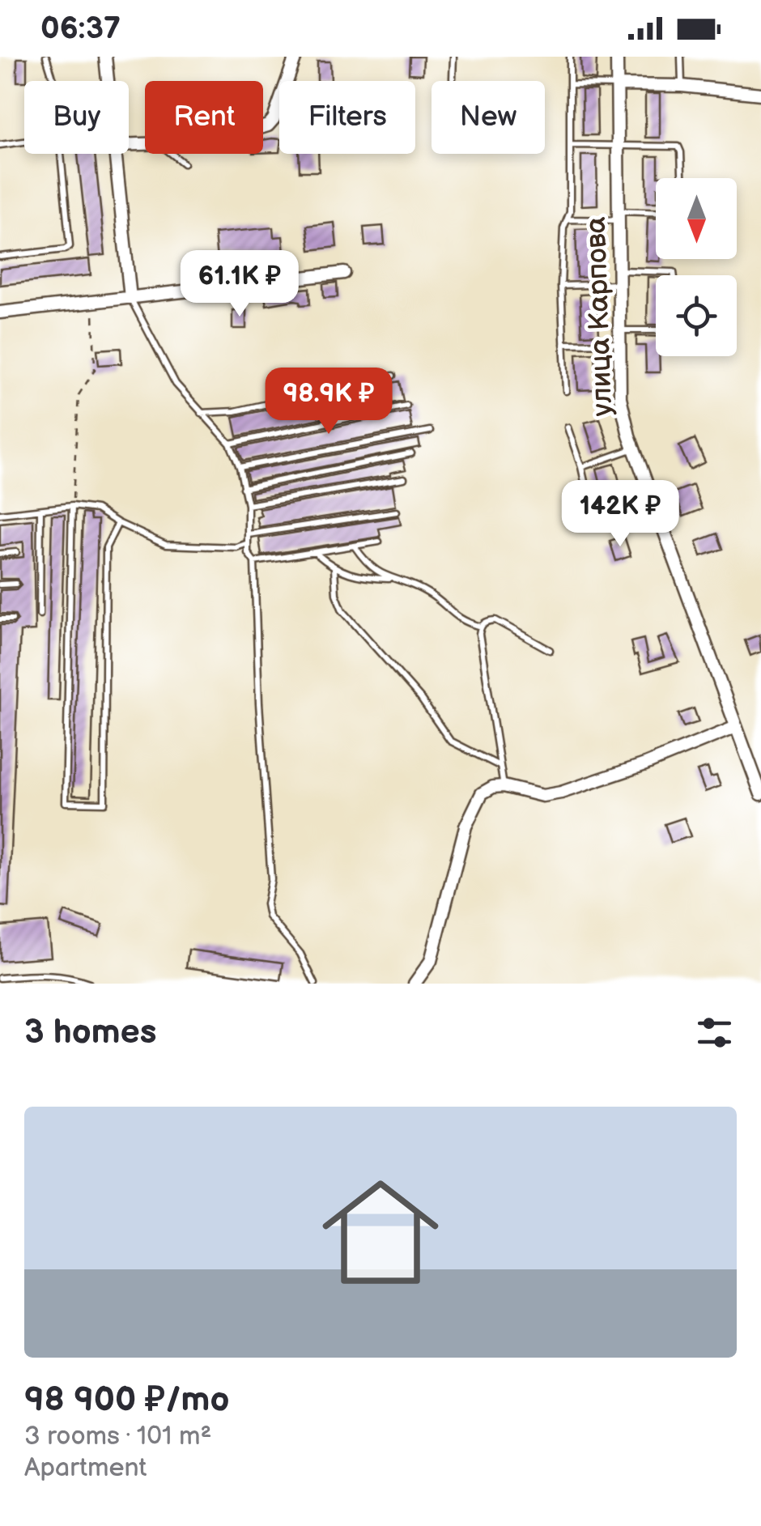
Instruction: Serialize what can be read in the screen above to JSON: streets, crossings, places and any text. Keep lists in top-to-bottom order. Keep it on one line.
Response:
{"streets":{"street":["улица Карпова"]},"north":"bottom","page":{"status":"06:37","chip":["Buy","Rent","Filters","New"],"price":["61.1K ₽","98.9K ₽","142K ₽"],"heading":"3 homes","list":[{"name":"98 900 ₽/mo","note":"3 rooms · 101 m² · Apartment"}]}}
